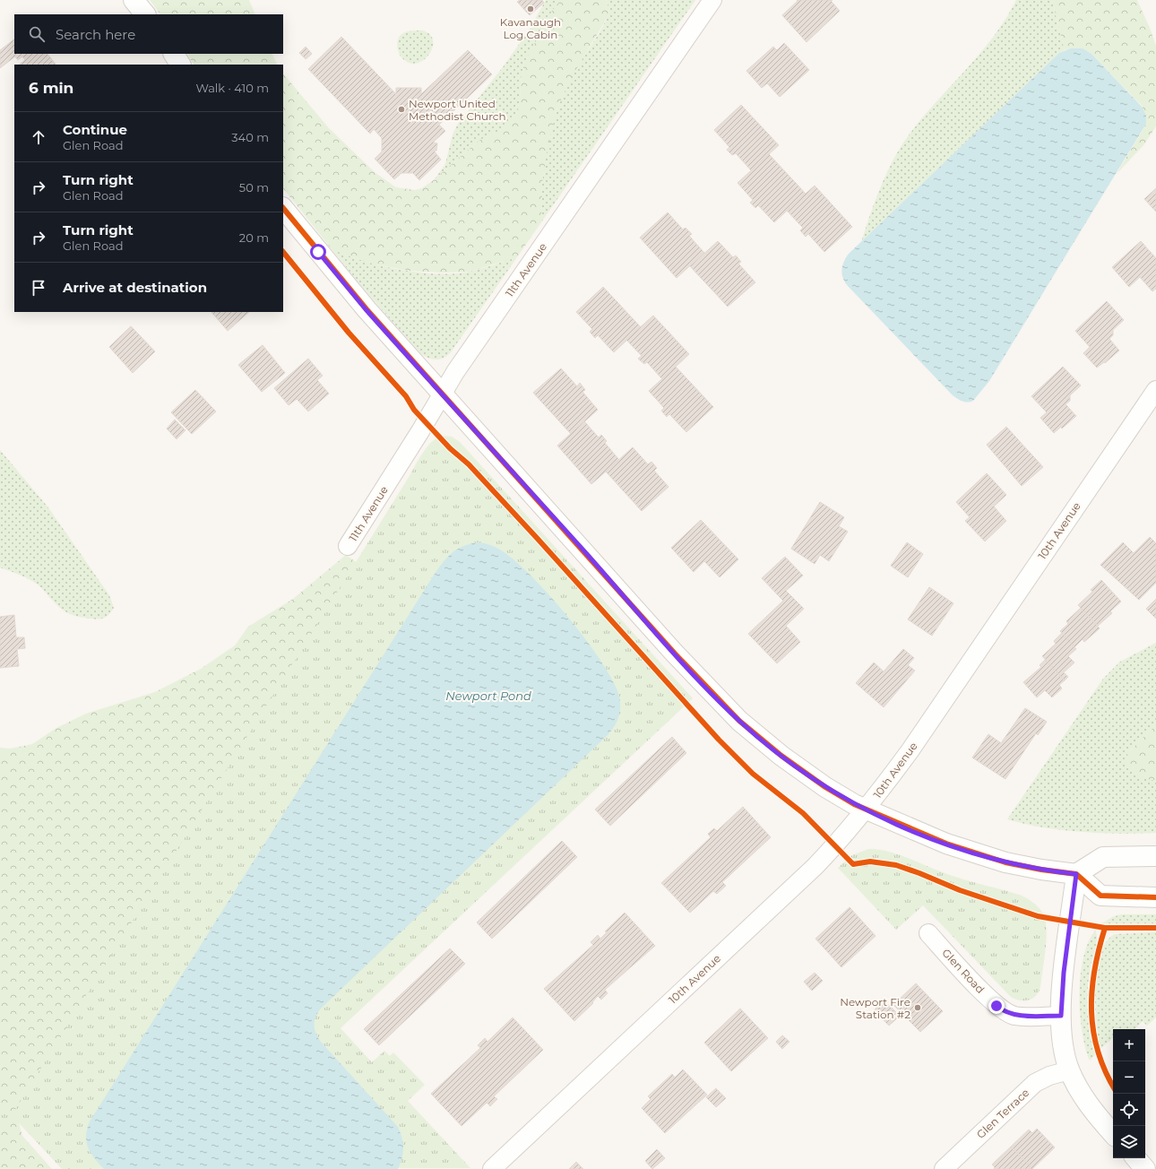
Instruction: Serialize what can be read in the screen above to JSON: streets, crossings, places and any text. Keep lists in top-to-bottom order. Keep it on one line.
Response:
{"streets":{"street":["11th Avenue","10th Avenue","Glen Road","Glen Terrace"]},"water":["Newport Pond"],"places":["Kavanaugh Log Cabin","Newport United Methodist Church","Newport Fire Station #2"],"page":{"search":"Search here","heading":["6 min","Walk · 410 m"],"list":[["Continue","Glen Road","340 m"],["Turn right","Glen Road","50 m"],["Turn right","Glen Road","20 m"],"Arrive at destination"],"map_buttons":["+","−"]}}
